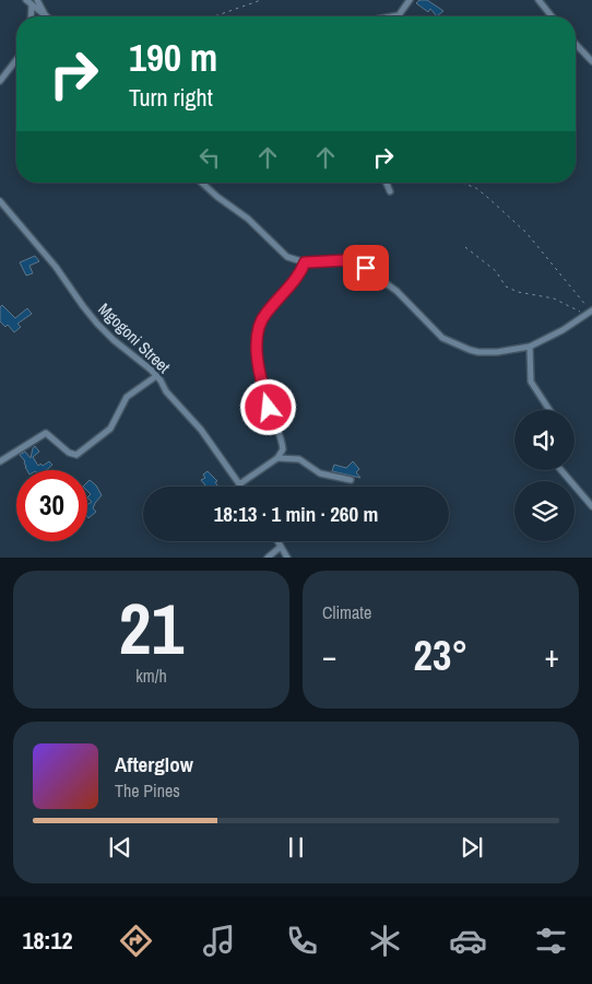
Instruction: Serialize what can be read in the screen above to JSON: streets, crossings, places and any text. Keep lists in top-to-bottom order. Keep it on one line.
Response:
{"streets":{"street":["Mgogoni Street"]},"page":{"turn":["190 m","Turn right"],"limit":"30","trip":"18:13 · 1 min · 260 m","tile":[["21","km/h"],"Climate"],"heat":["−","23°","+"],"song":["Afterglow","The Pines"],"tabs":"18:12"}}
